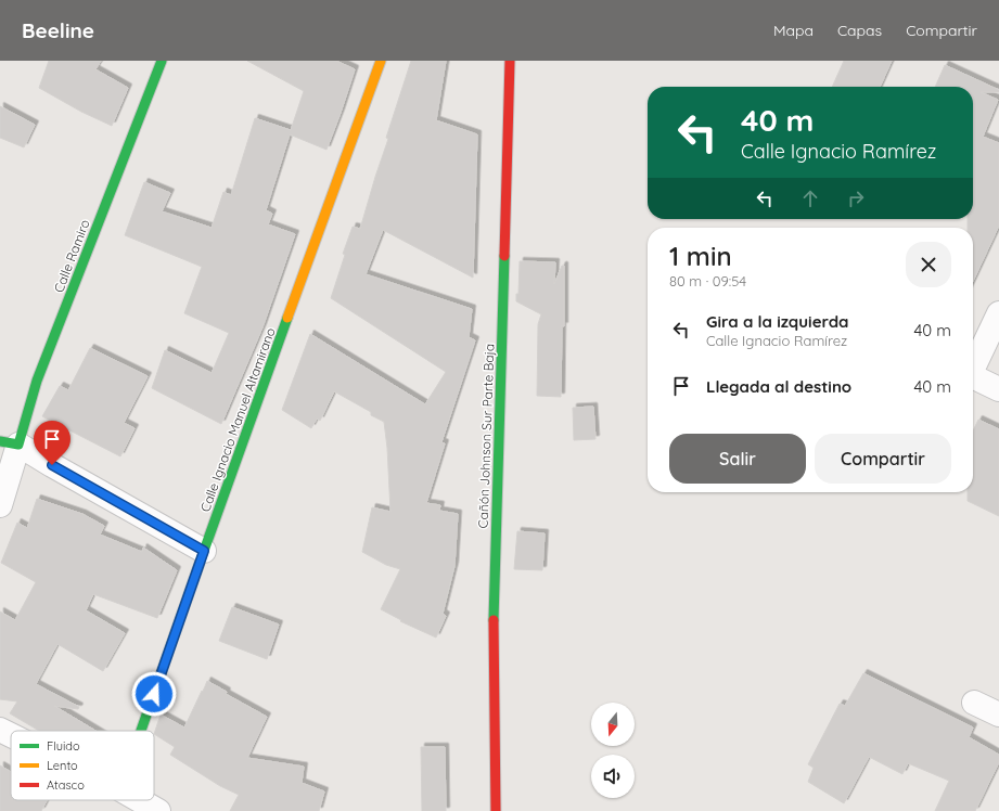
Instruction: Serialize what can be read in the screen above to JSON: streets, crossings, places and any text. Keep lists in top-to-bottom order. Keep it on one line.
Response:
{"streets":{"street":["Calle Ramiro","Calle Ignacio Manuel Altamirano","Cañón Johnson Sur Parte Baja"]},"legend":["Fluido","Lento","Atasco"],"north":"bottom","page":{"header":"Beeline","nav":["Mapa","Capas","Compartir"],"turn":["40 m","Calle Ignacio Ramírez"],"heading":["1 min","80 m · 09:54"],"list":[{"name":"Gira a la izquierda","note":"Calle Ignacio Ramírez","value":"40 m"},{"name":"Llegada al destino","value":"40 m"}],"buttons":["Salir","Compartir"]}}
